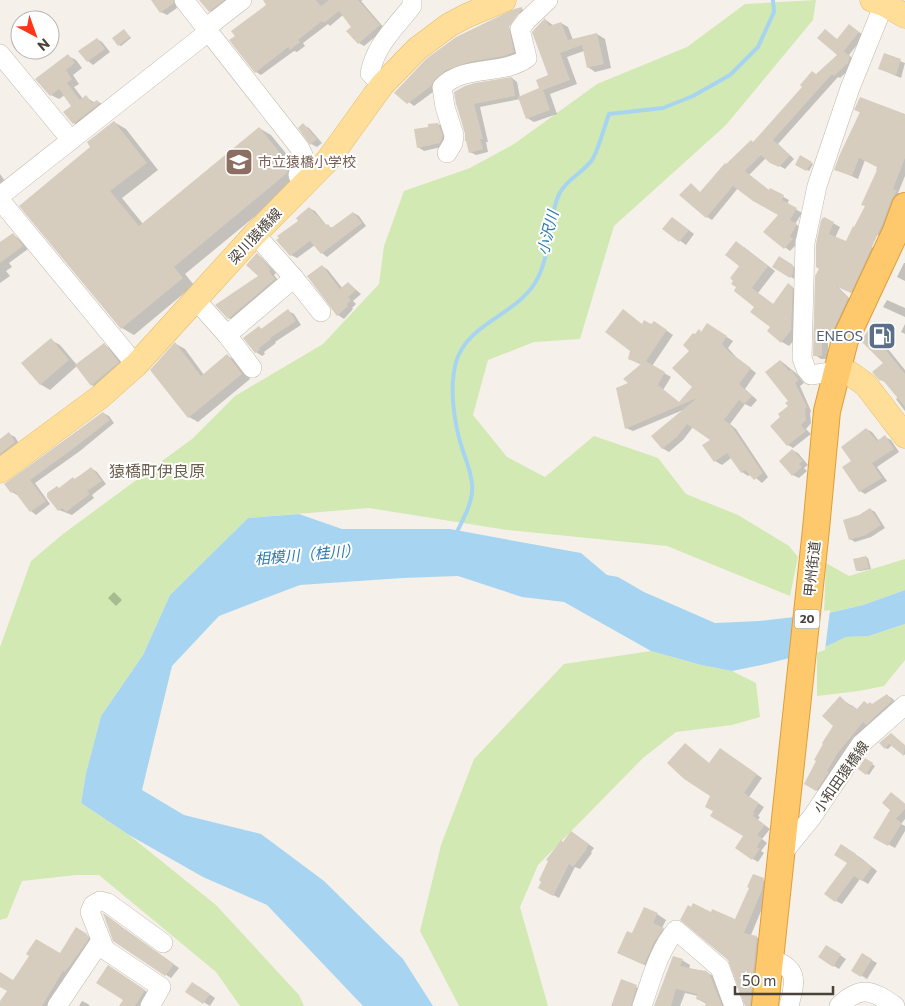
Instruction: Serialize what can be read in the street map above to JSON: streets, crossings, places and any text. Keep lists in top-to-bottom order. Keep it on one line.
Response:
{"streets":{"highway":["甲州街道","20"],"main road":["梁川猿橋線"],"street":["小和田猿橋線"]},"crossings":[["甲州街道","小和田猿橋線"]],"districts":["猿橋町伊良原"],"water":["小沢川","相模川（桂川）"],"places":{"school or university":["市立猿橋小学校"],"fuel station":["ENEOS"]},"scale_bar":"50 m","north":"bottom right"}
